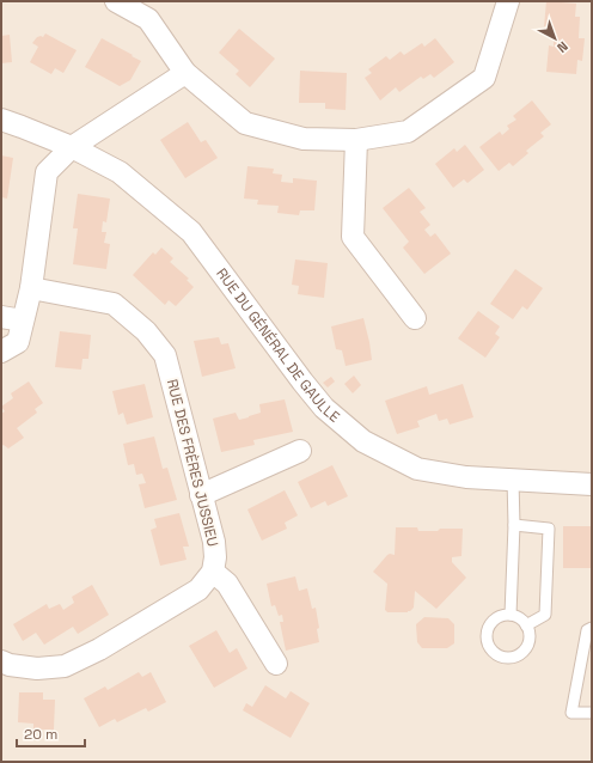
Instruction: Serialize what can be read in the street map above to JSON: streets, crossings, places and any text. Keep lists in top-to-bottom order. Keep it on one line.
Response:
{"streets":{"street":["RUE DU GÉNÉRAL DE GAULLE","RUE DES FRÈRES JUSSIEU"]},"scale_bar":"20 m","north":"bottom right"}
